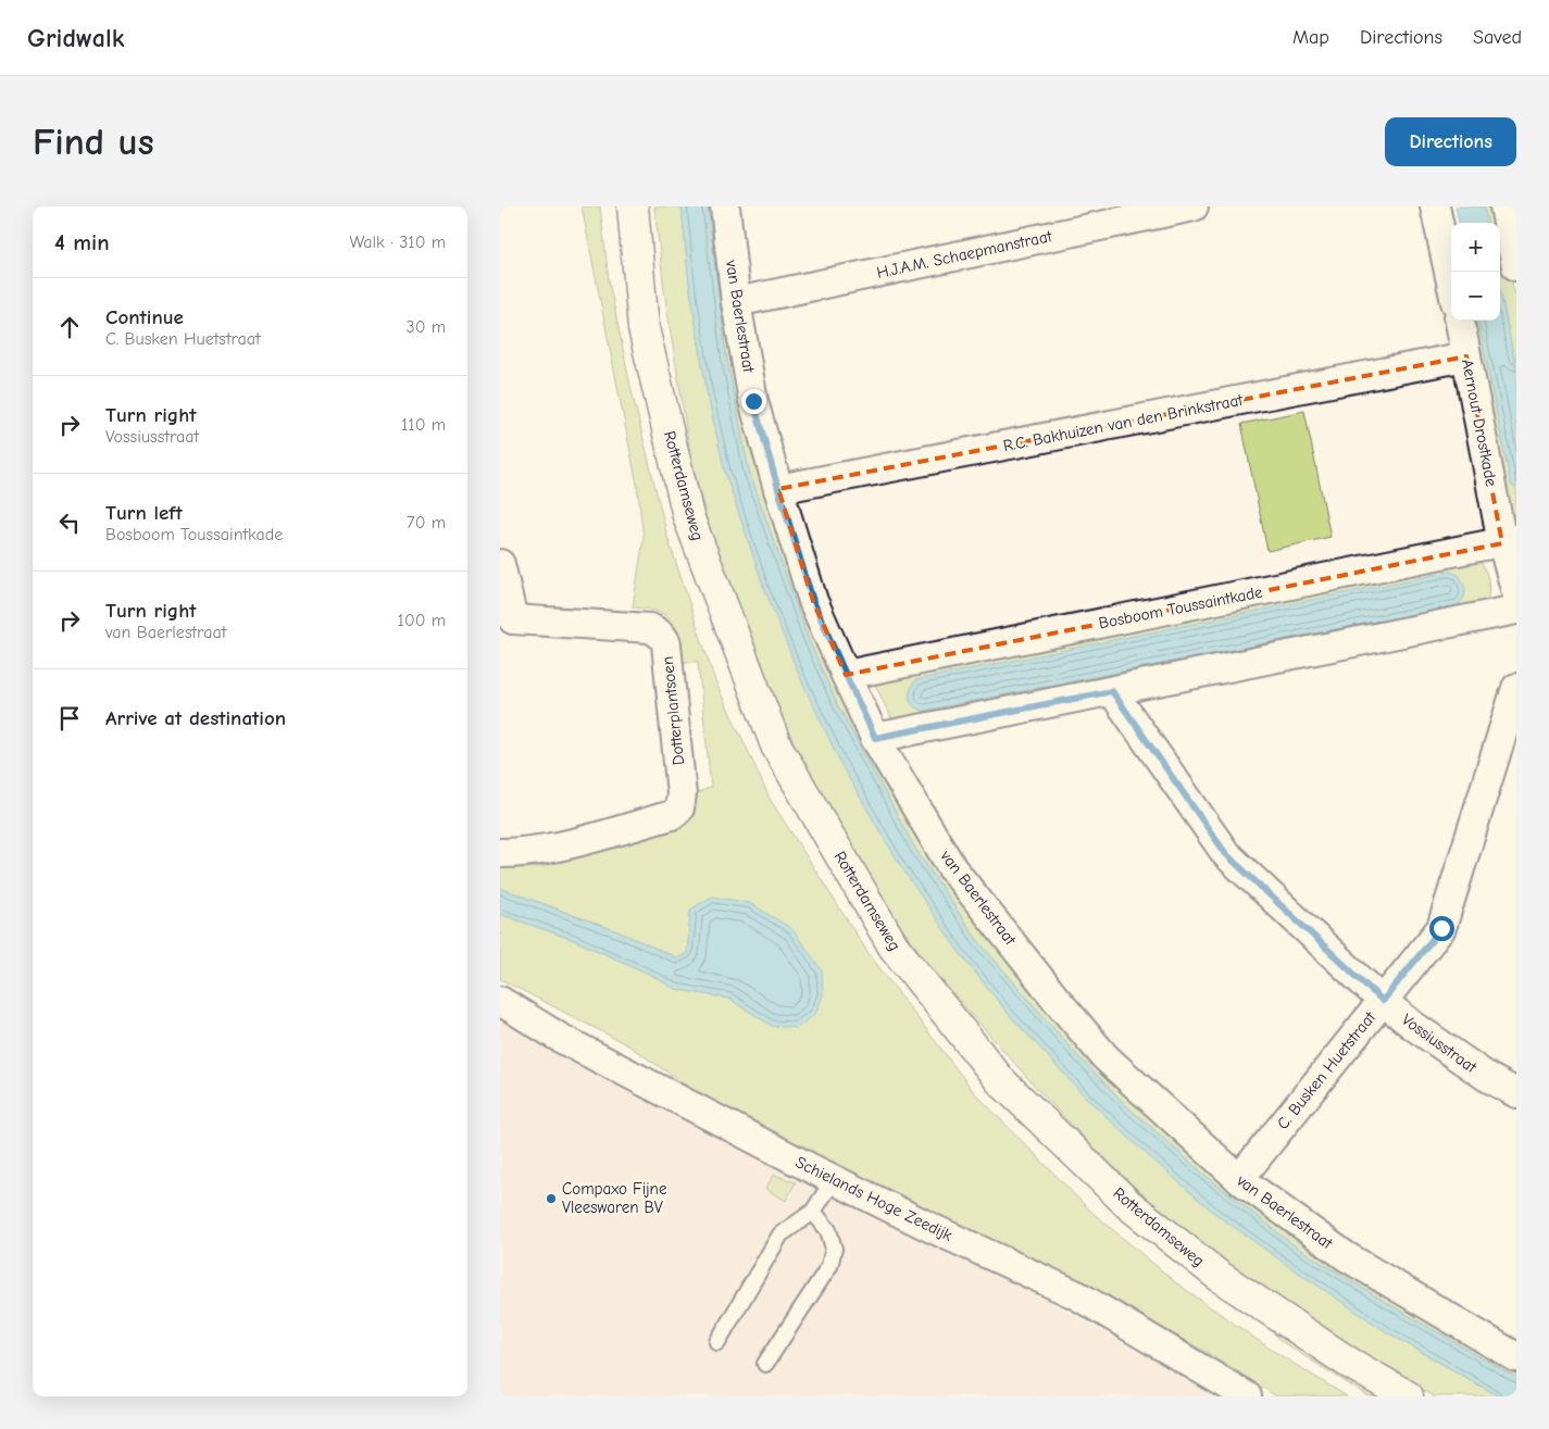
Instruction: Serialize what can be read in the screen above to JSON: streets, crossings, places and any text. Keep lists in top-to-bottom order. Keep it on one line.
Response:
{"streets":{"main road":["Rotterdamseweg"],"street":["H.J.A.M. Schaepmanstraat","van Baerlestraat","R.C. Bakhuizen van den Brinkstraat","Aernout Drostkade","Bosboom Toussaintkade","Dotterplantsoen","Vossiusstraat","C. Busken Huetstraat","Schielands Hoge Zeedijk"]},"crossings":[["H.J.A.M. Schaepmanstraat","van Baerlestraat"],["van Baerlestraat","R.C. Bakhuizen van den Brinkstraat"],["van Baerlestraat","Bosboom Toussaintkade"],["van Baerlestraat","C. Busken Huetstraat"],["R.C. Bakhuizen van den Brinkstraat","Aernout Drostkade"],["Aernout Drostkade","Bosboom Toussaintkade"],["Vossiusstraat","C. Busken Huetstraat"]],"places":["Compaxo Fijne Vleeswaren BV"],"page":{"header":"Gridwalk","nav":["Map","Directions","Saved"],"buttons":"Directions","title":"Find us","heading":["4 min","Walk · 310 m"],"map_buttons":["+","−"],"list":[["Continue","C. Busken Huetstraat","30 m"],["Turn right","Vossiusstraat","110 m"],["Turn left","Bosboom Toussaintkade","70 m"],["Turn right","van Baerlestraat","100 m"],"Arrive at destination"]}}
